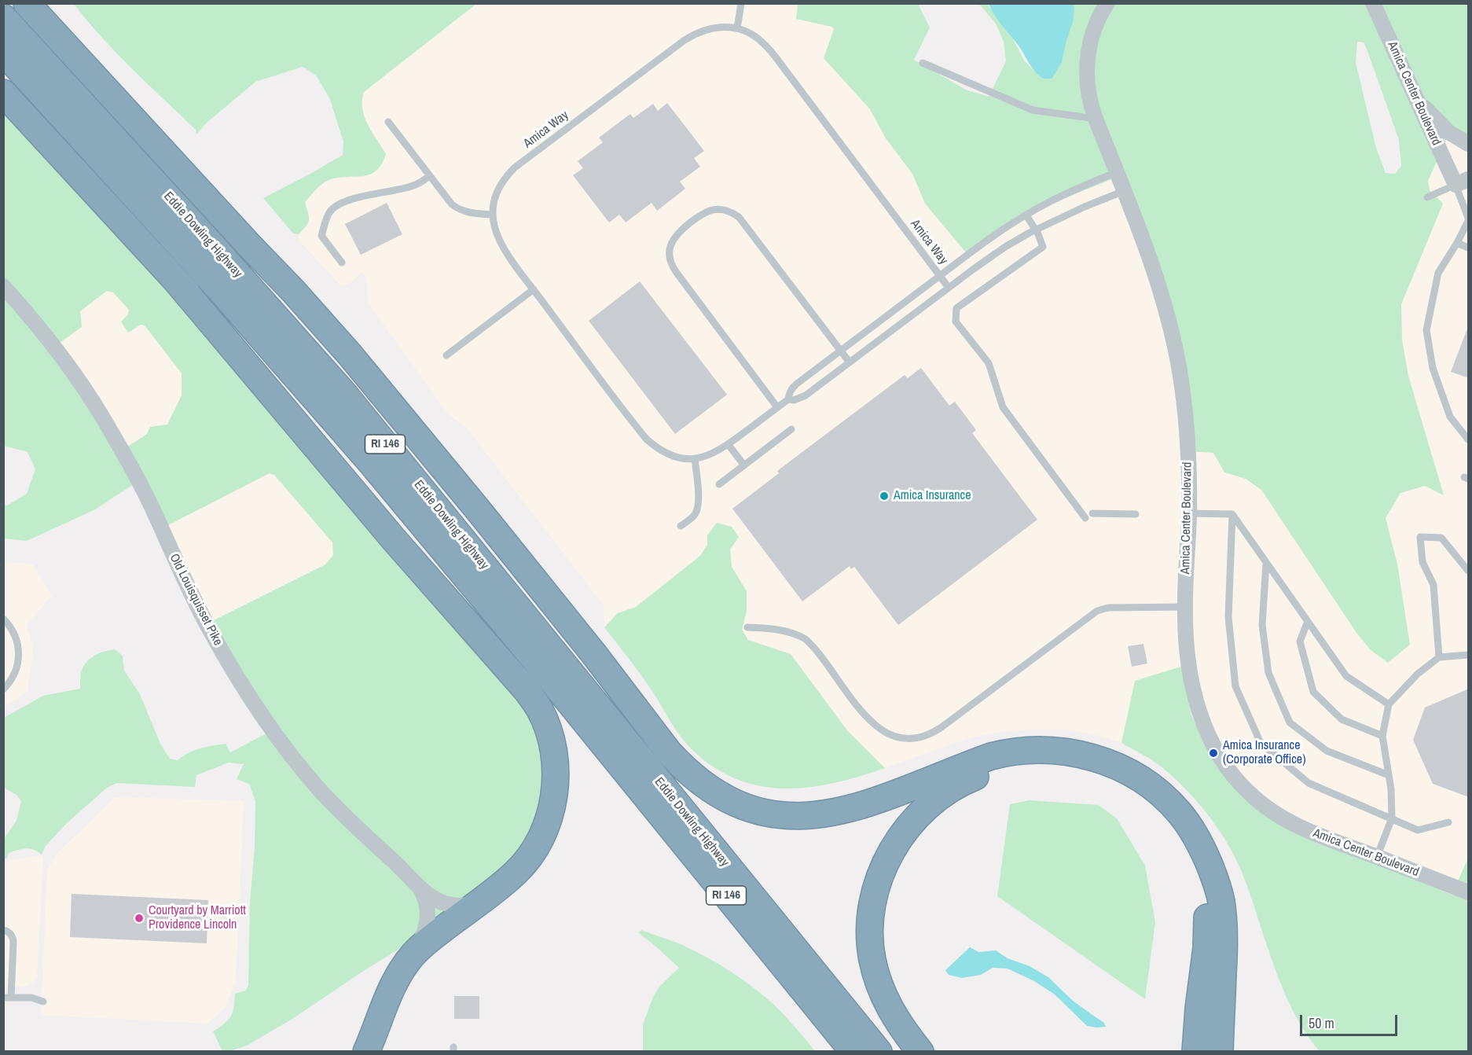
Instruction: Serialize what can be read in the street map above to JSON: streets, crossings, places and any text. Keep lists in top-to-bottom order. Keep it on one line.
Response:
{"streets":{"highway":["Eddie Dowling Highway","RI 146"],"street":["Amica Center Boulevard","Old Louisquisset Pike"],"lane":["Amica Way"]},"crossings":[["Amica Center Boulevard","Amica Way"]],"places":["Amica Insurance","Amica Insurance (Corporate Office)","Courtyard by Marriott Providence Lincoln"],"scale_bar":"50 m"}
